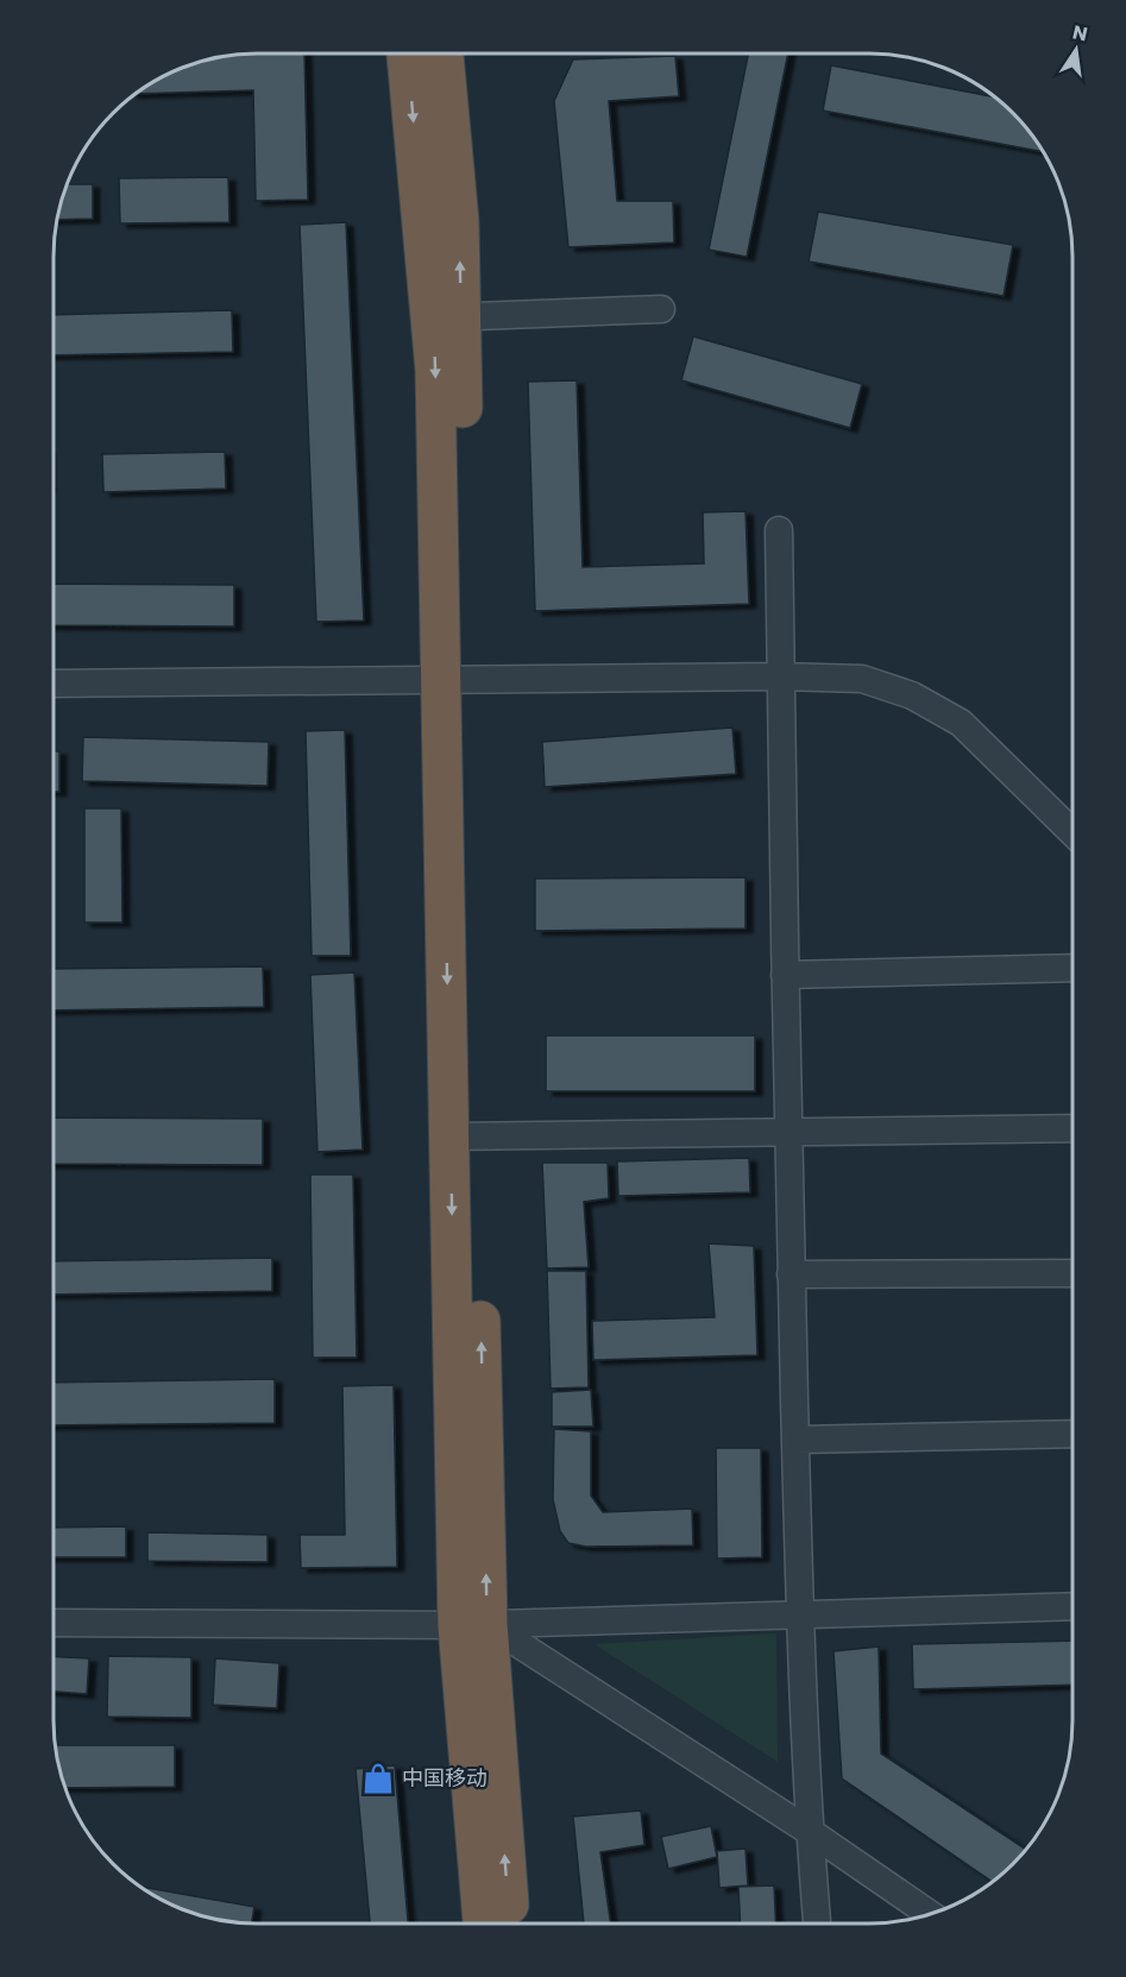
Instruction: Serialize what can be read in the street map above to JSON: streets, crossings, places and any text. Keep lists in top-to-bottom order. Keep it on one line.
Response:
{"places":{"shop":["中国移动"]},"north":"top"}
